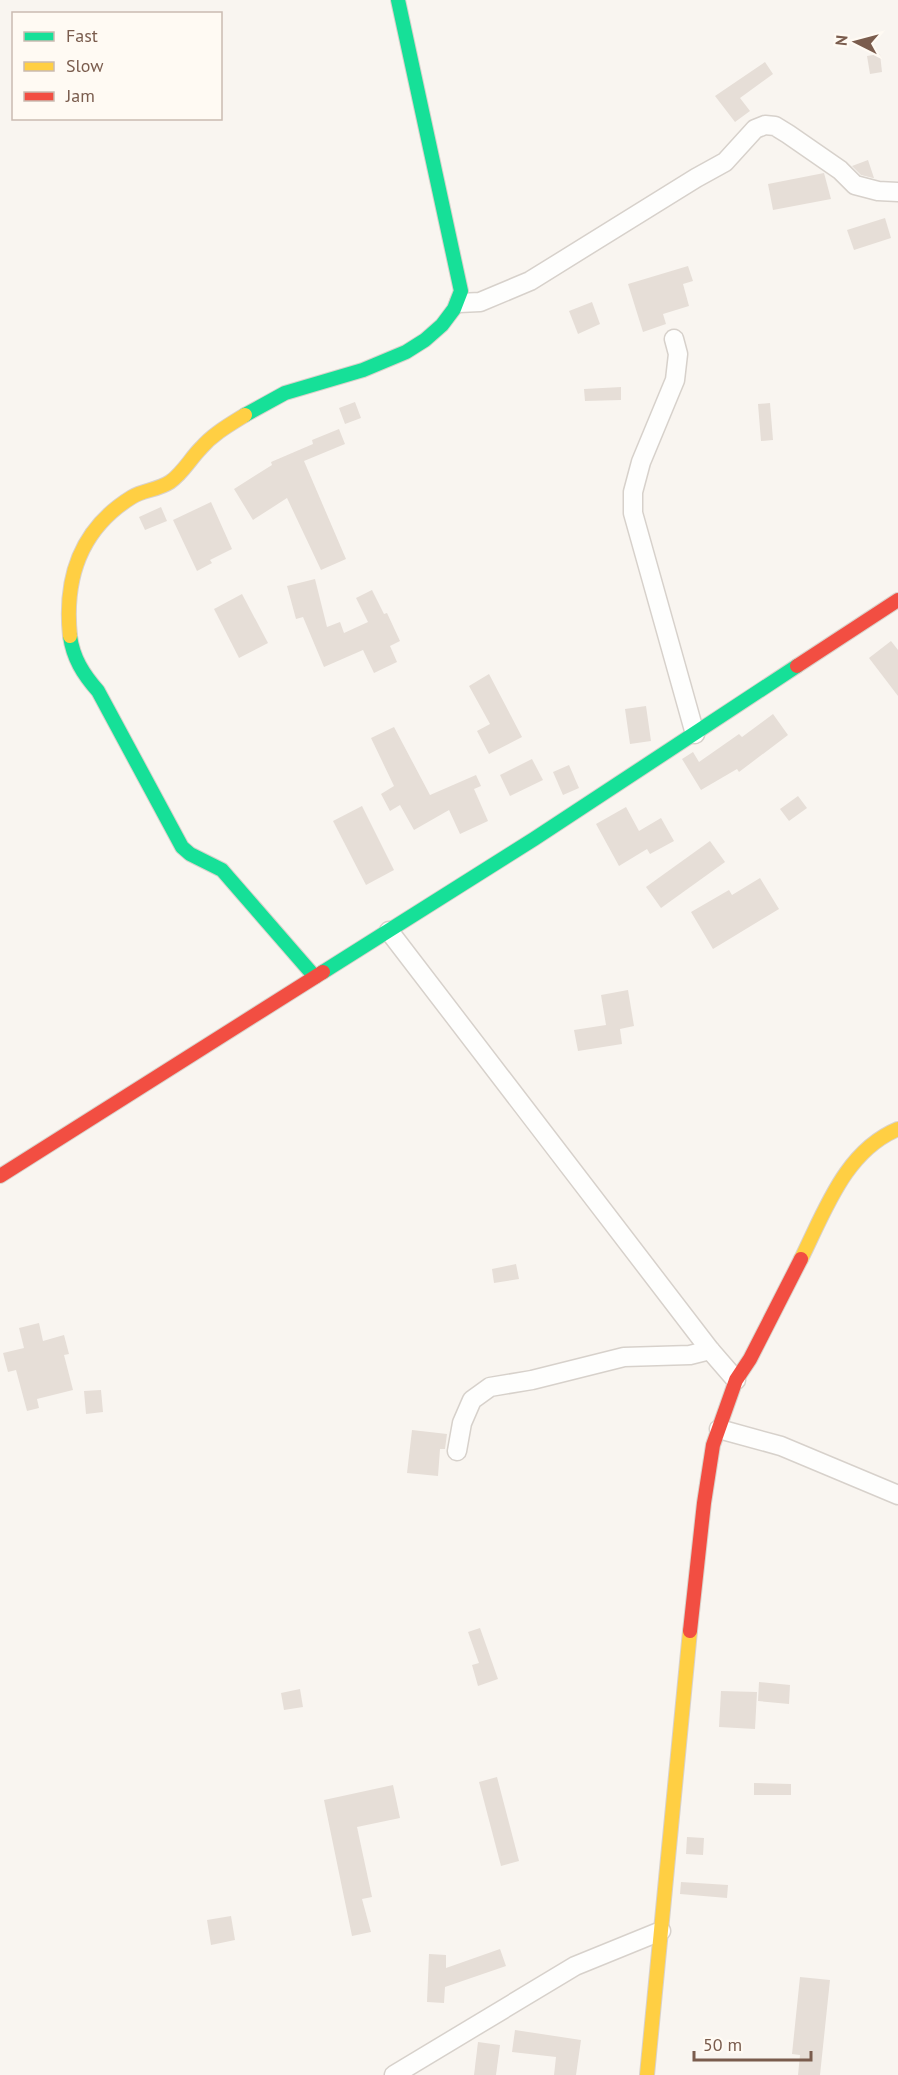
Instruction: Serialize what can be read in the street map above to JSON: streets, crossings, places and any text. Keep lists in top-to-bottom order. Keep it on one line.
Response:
{"legend":["Fast","Slow","Jam"],"scale_bar":"50 m","north":"left"}
